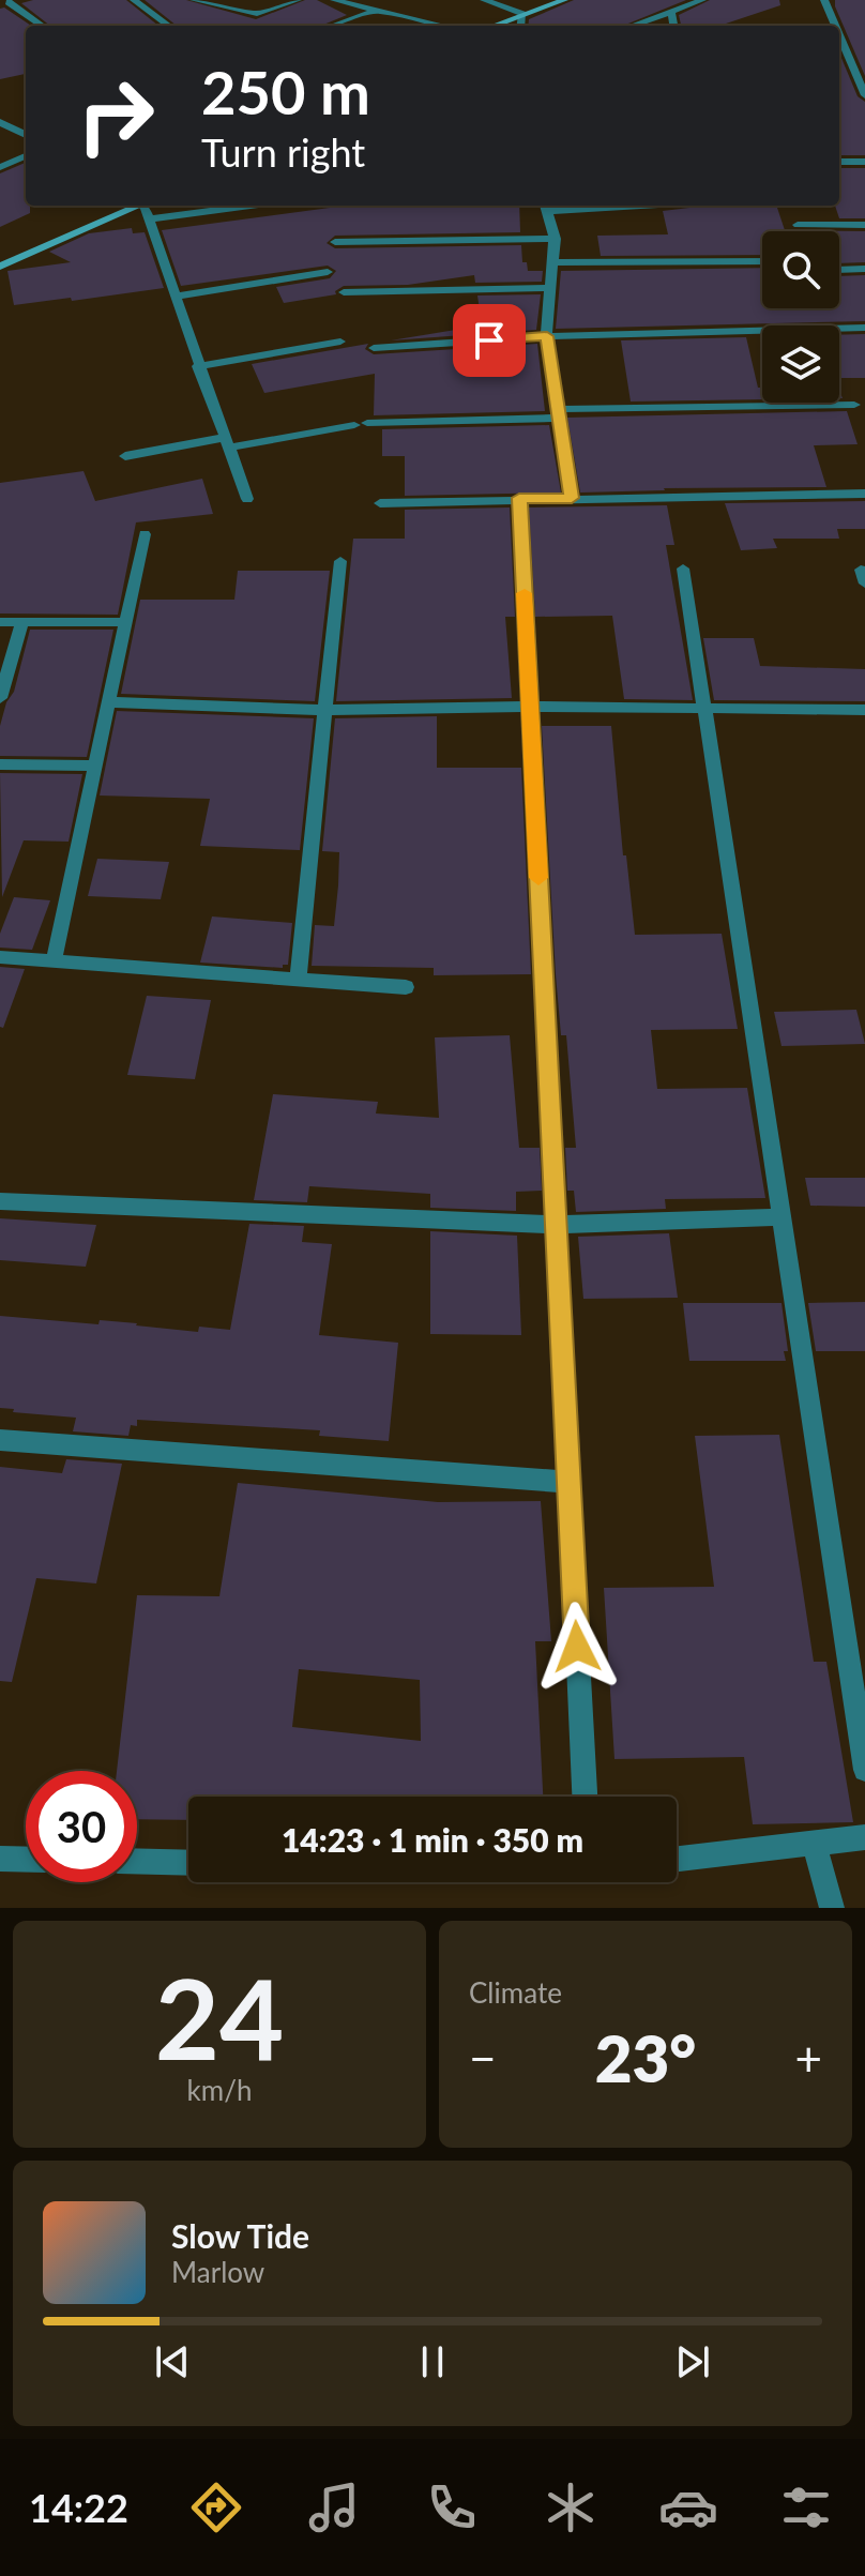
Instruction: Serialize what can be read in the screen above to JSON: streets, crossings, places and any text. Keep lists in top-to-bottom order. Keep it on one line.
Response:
{"page":{"turn":["250 m","Turn right"],"limit":"30","trip":"14:23 · 1 min · 350 m","tile":[["24","km/h"],"Climate"],"heat":["−","23°","+"],"song":["Slow Tide","Marlow"],"tabs":"14:22"}}
